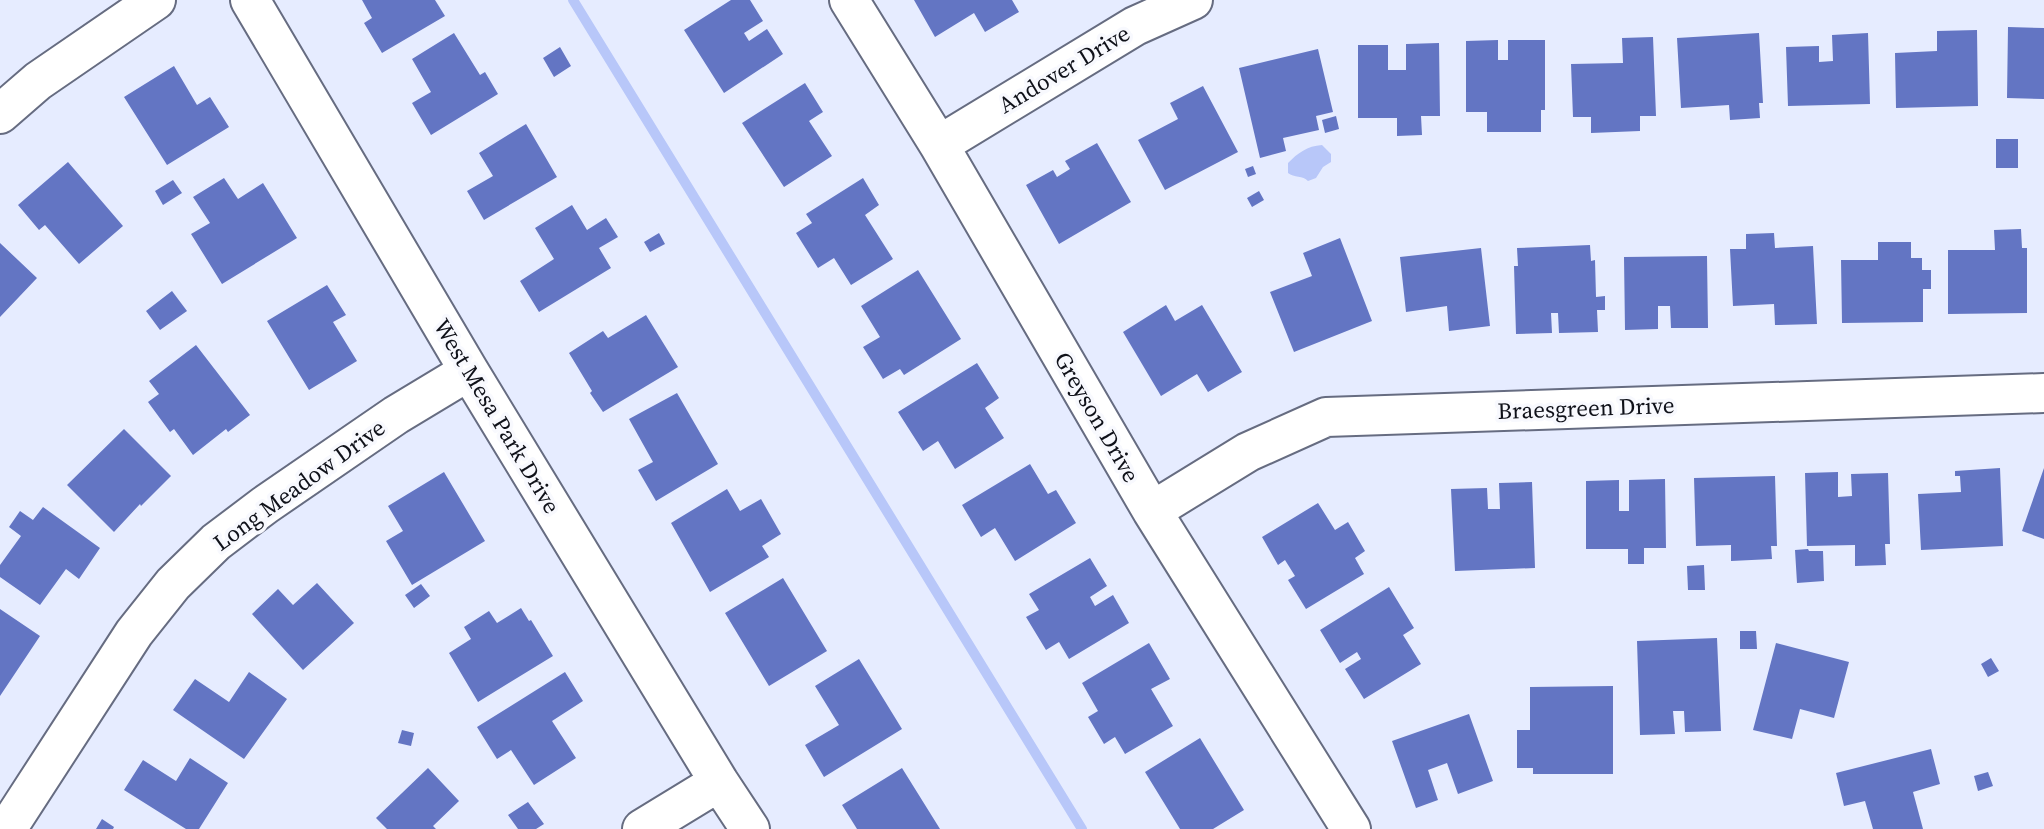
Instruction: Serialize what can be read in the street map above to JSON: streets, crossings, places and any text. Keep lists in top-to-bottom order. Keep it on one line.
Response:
{"streets":{"street":["Andover Drive","Braesgreen Drive","West Mesa Park Drive","Greyson Drive","Long Meadow Drive"]},"crossings":[["Andover Drive","Greyson Drive"],["Braesgreen Drive","Greyson Drive"],["West Mesa Park Drive","Long Meadow Drive"]]}
